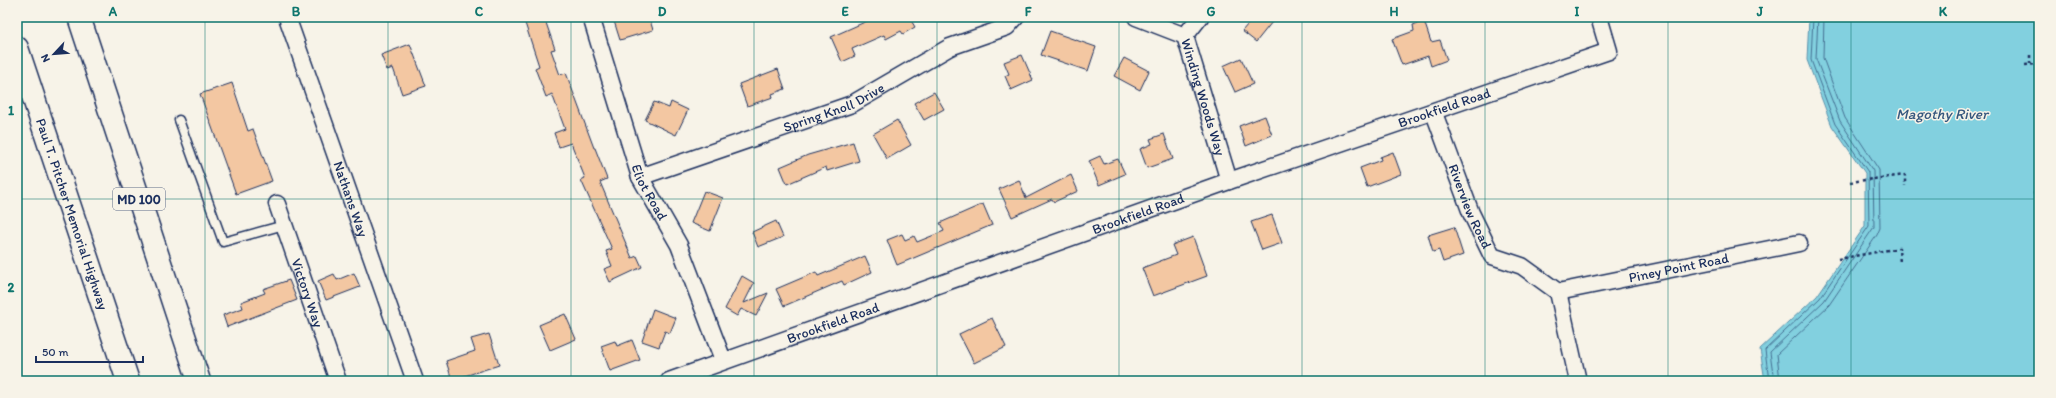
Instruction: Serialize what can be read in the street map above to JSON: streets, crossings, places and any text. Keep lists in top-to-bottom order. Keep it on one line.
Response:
{"streets":{"highway":["MD 100","Paul T. Pitcher Memorial Highway"],"street":["Winding Woods Way","Spring Knoll Drive","Brookfield Road","Eliot Road","Nathans Way","Riverview Road","Piney Point Road","Victory Way"]},"crossings":[["Winding Woods Way","Brookfield Road"],["Spring Knoll Drive","Eliot Road"],["Brookfield Road","Eliot Road"],["Brookfield Road","Riverview Road"],["Riverview Road","Piney Point Road"]],"water":["Magothy River"],"scale_bar":"50 m","north":"bottom left","grid":{"columns":["A","B","C","D","E","F","G","H","I","J","K"],"rows":["1","2"]}}
